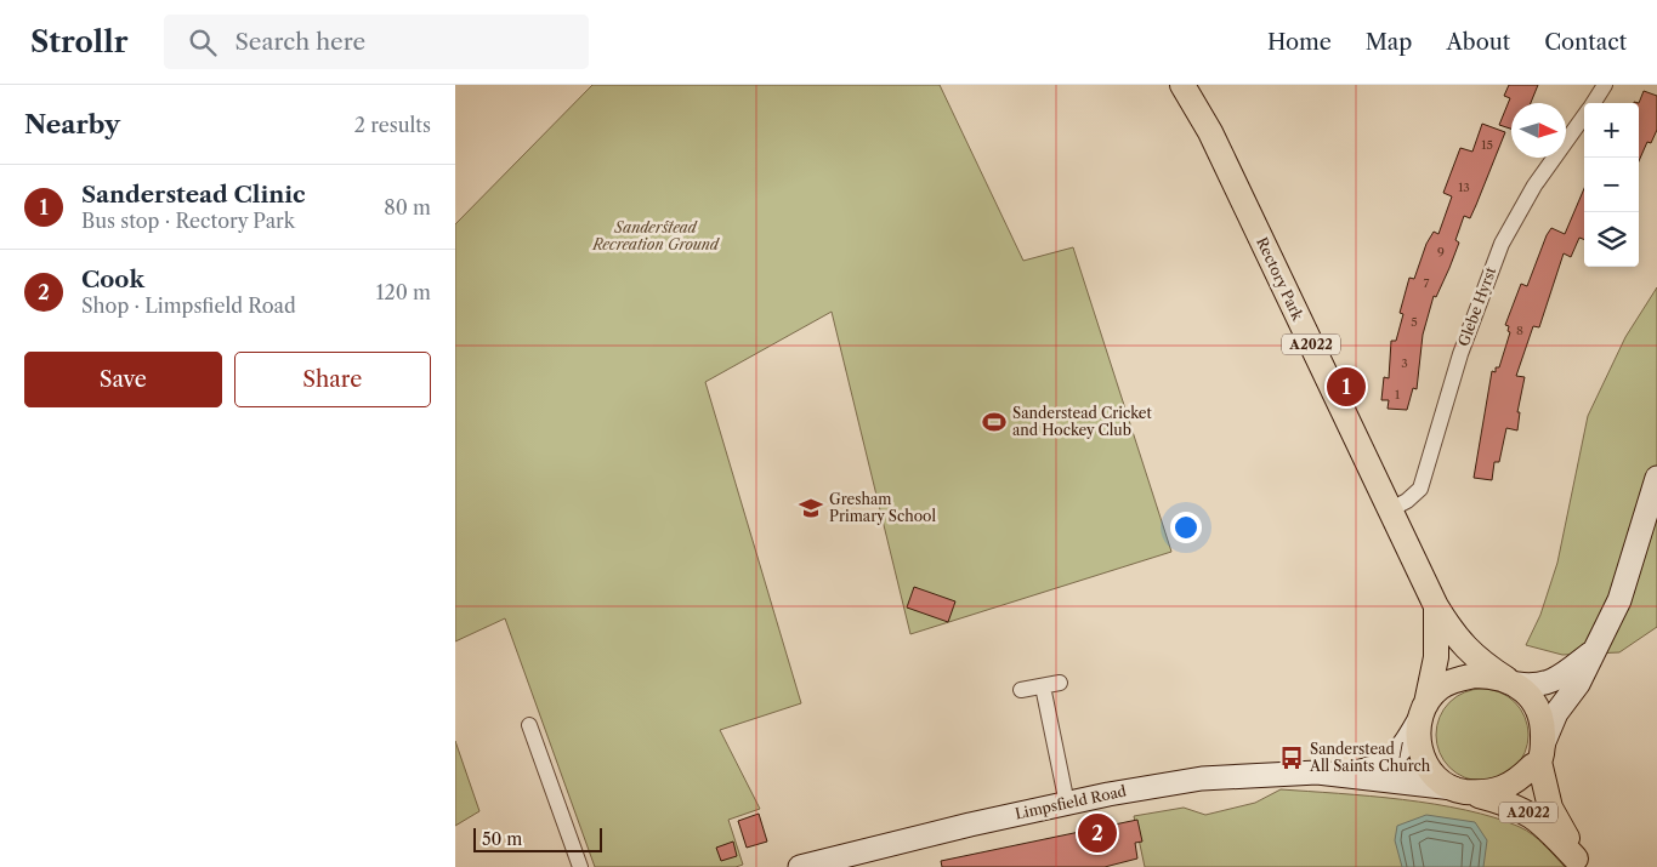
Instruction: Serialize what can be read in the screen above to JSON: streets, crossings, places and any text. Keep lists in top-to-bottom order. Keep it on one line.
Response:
{"streets":{"main road":["Rectory Park","A2022","Limpsfield Road"],"street":["Glebe Hyrst"]},"crossings":[["Rectory Park","Glebe Hyrst"],["Rectory Park","A2022"],["Rectory Park","Limpsfield Road"],["A2022","Limpsfield Road"]],"parks":["Sanderstead Recreation Ground"],"places":{"sports":["Sanderstead Cricket and Hockey Club"],"school or university":["Gresham Primary School"],"bus stop":["Sanderstead / All Saints Church"]},"house_numbers":["15","13","9","7","5","8","3","1"],"scale_bar":"50 m","north":"right","page":{"header":"Strollr","search":"Search here","nav":["Home","Map","About","Contact"],"heading":["Nearby","2 results"],"map_buttons":["+","−"],"list":[{"mark":"1","name":"Sanderstead Clinic","note":"Bus stop · Rectory Park","value":"80 m"},{"mark":"2","name":"Cook","note":"Shop · Limpsfield Road","value":"120 m"}],"buttons":["Save","Share"],"pins":["1","2"],"scale":"50 m"}}
